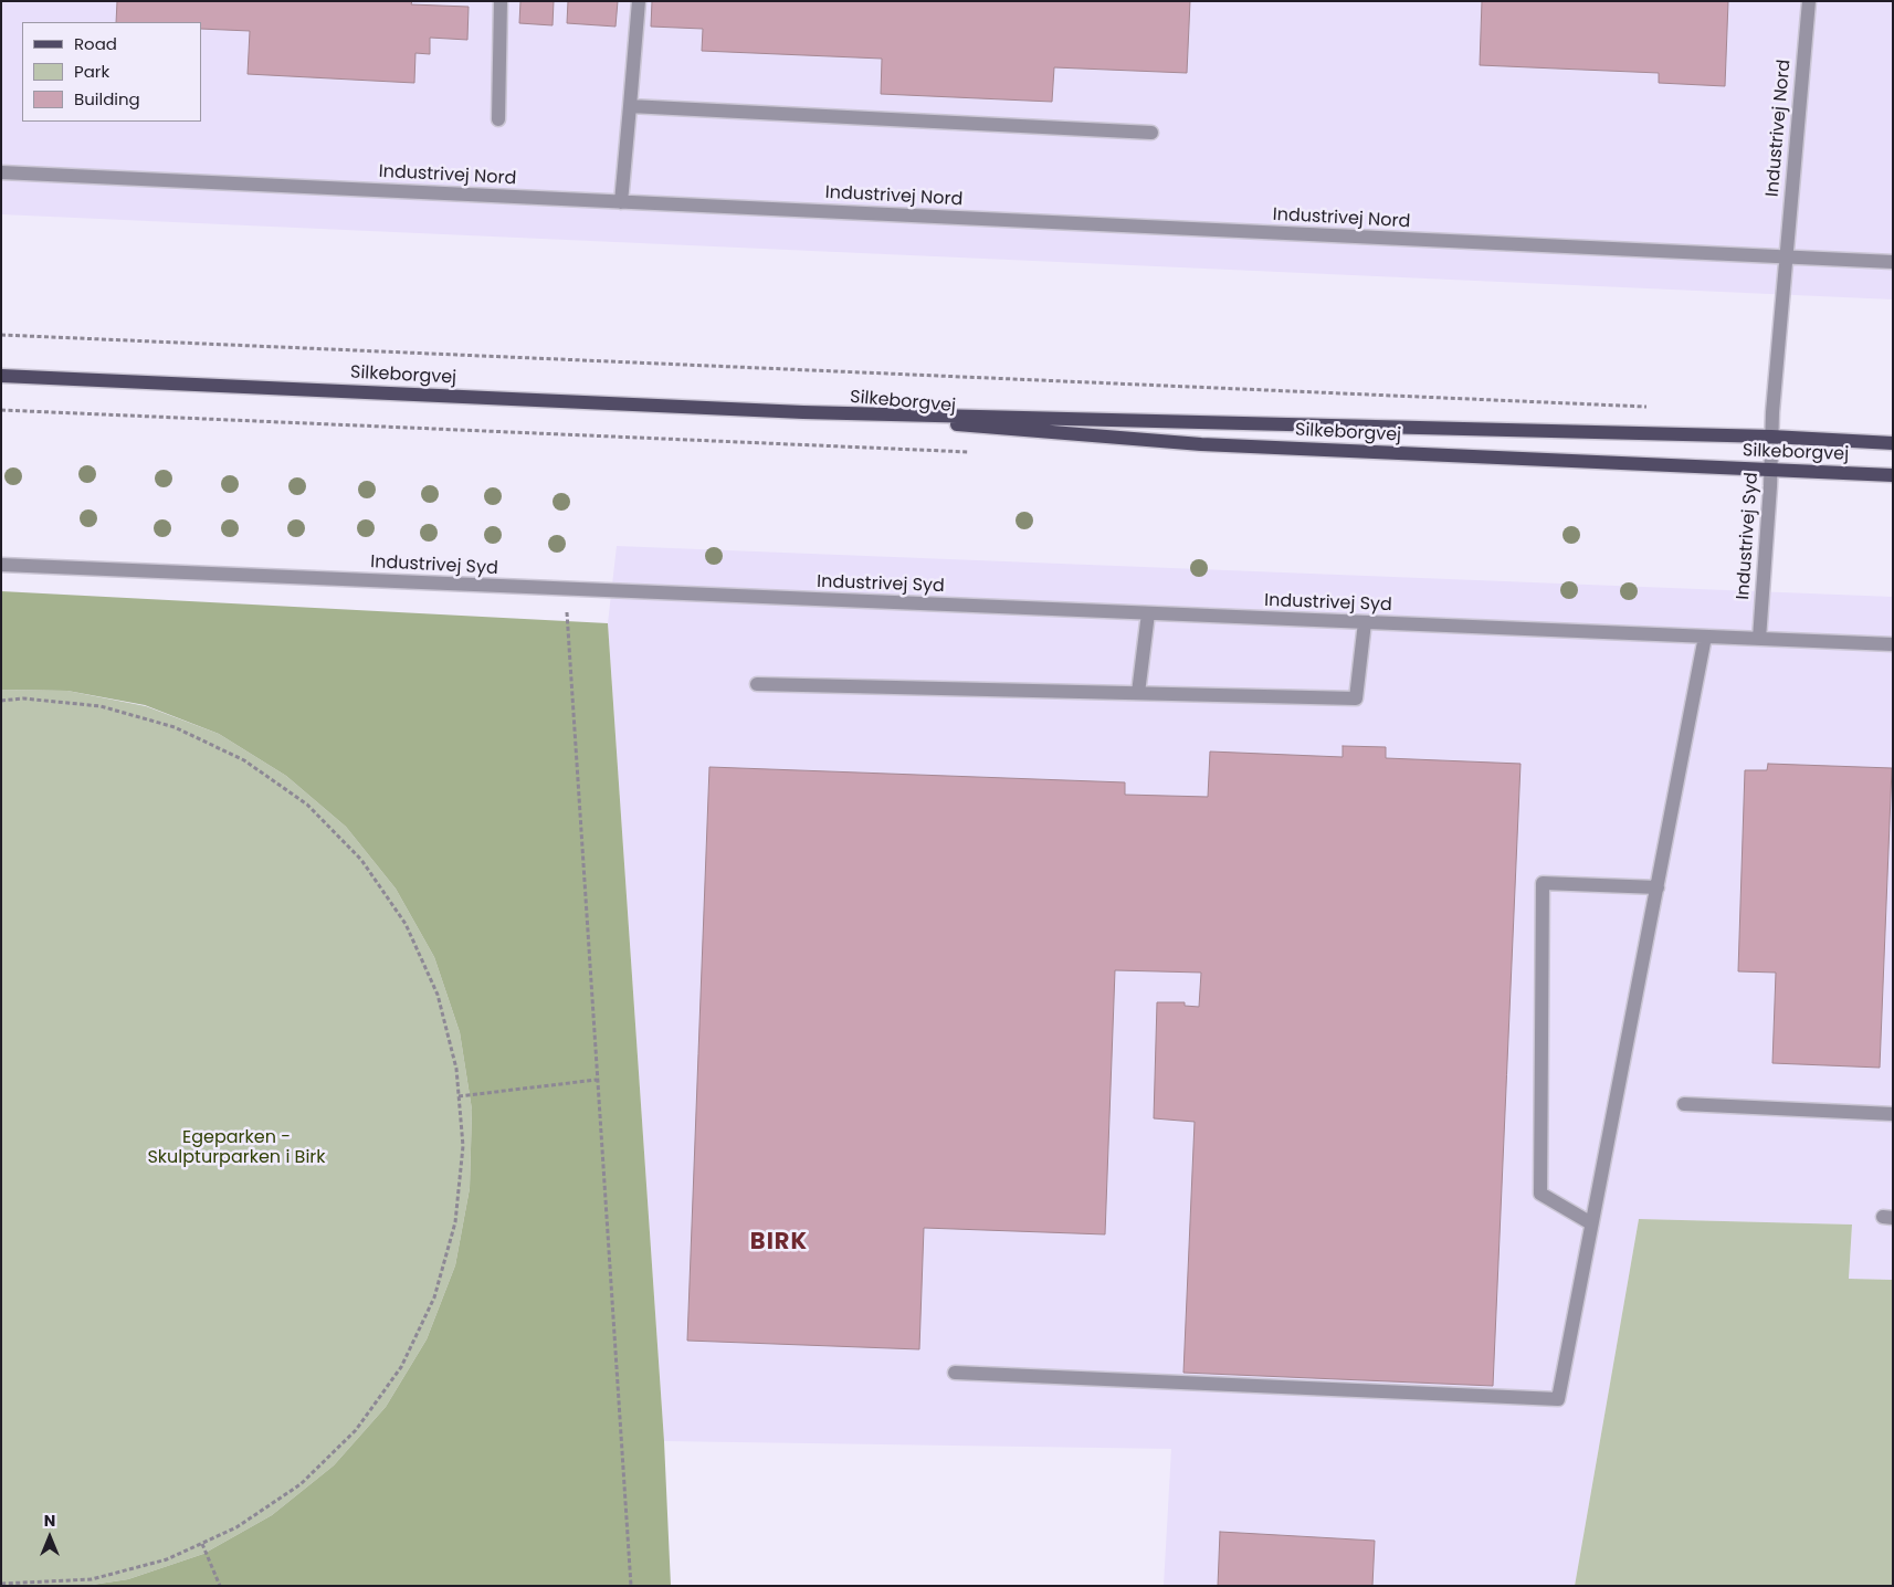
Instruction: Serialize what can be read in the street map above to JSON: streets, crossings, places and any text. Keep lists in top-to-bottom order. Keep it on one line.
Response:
{"streets":{"main road":["Silkeborgvej"],"street":["Industrivej Nord","Industrivej Syd"]},"crossings":[["Industrivej Nord","Silkeborgvej"],["Industrivej Nord","Industrivej Syd"],["Silkeborgvej","Industrivej Syd"]],"districts":["BIRK"],"parks":["Egeparken - Skulpturparken i Birk"],"legend":["Road","Park","Building"],"north":"top"}
